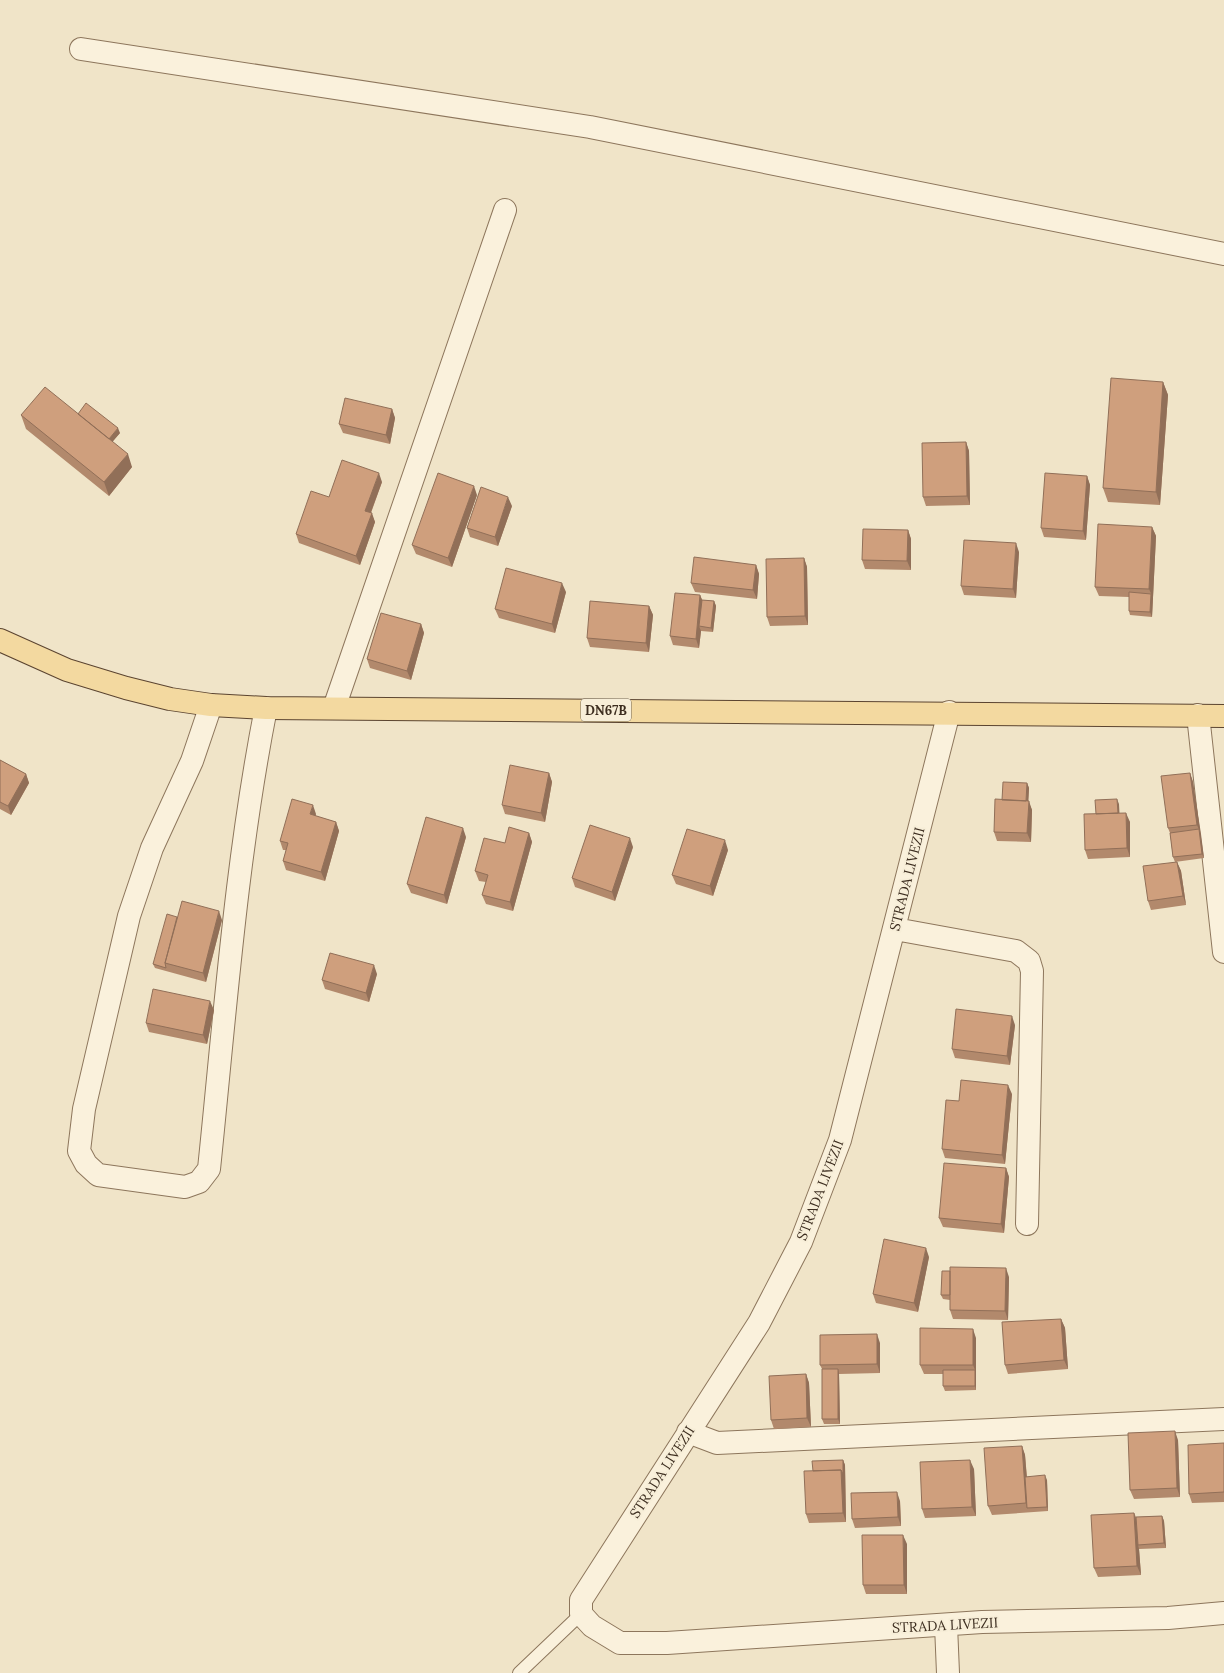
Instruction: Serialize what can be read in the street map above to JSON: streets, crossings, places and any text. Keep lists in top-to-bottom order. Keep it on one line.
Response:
{"streets":{"main road":["DN67B"],"street":["STRADA LIVEZII"]},"crossings":[["DN67B","STRADA LIVEZII"]]}
